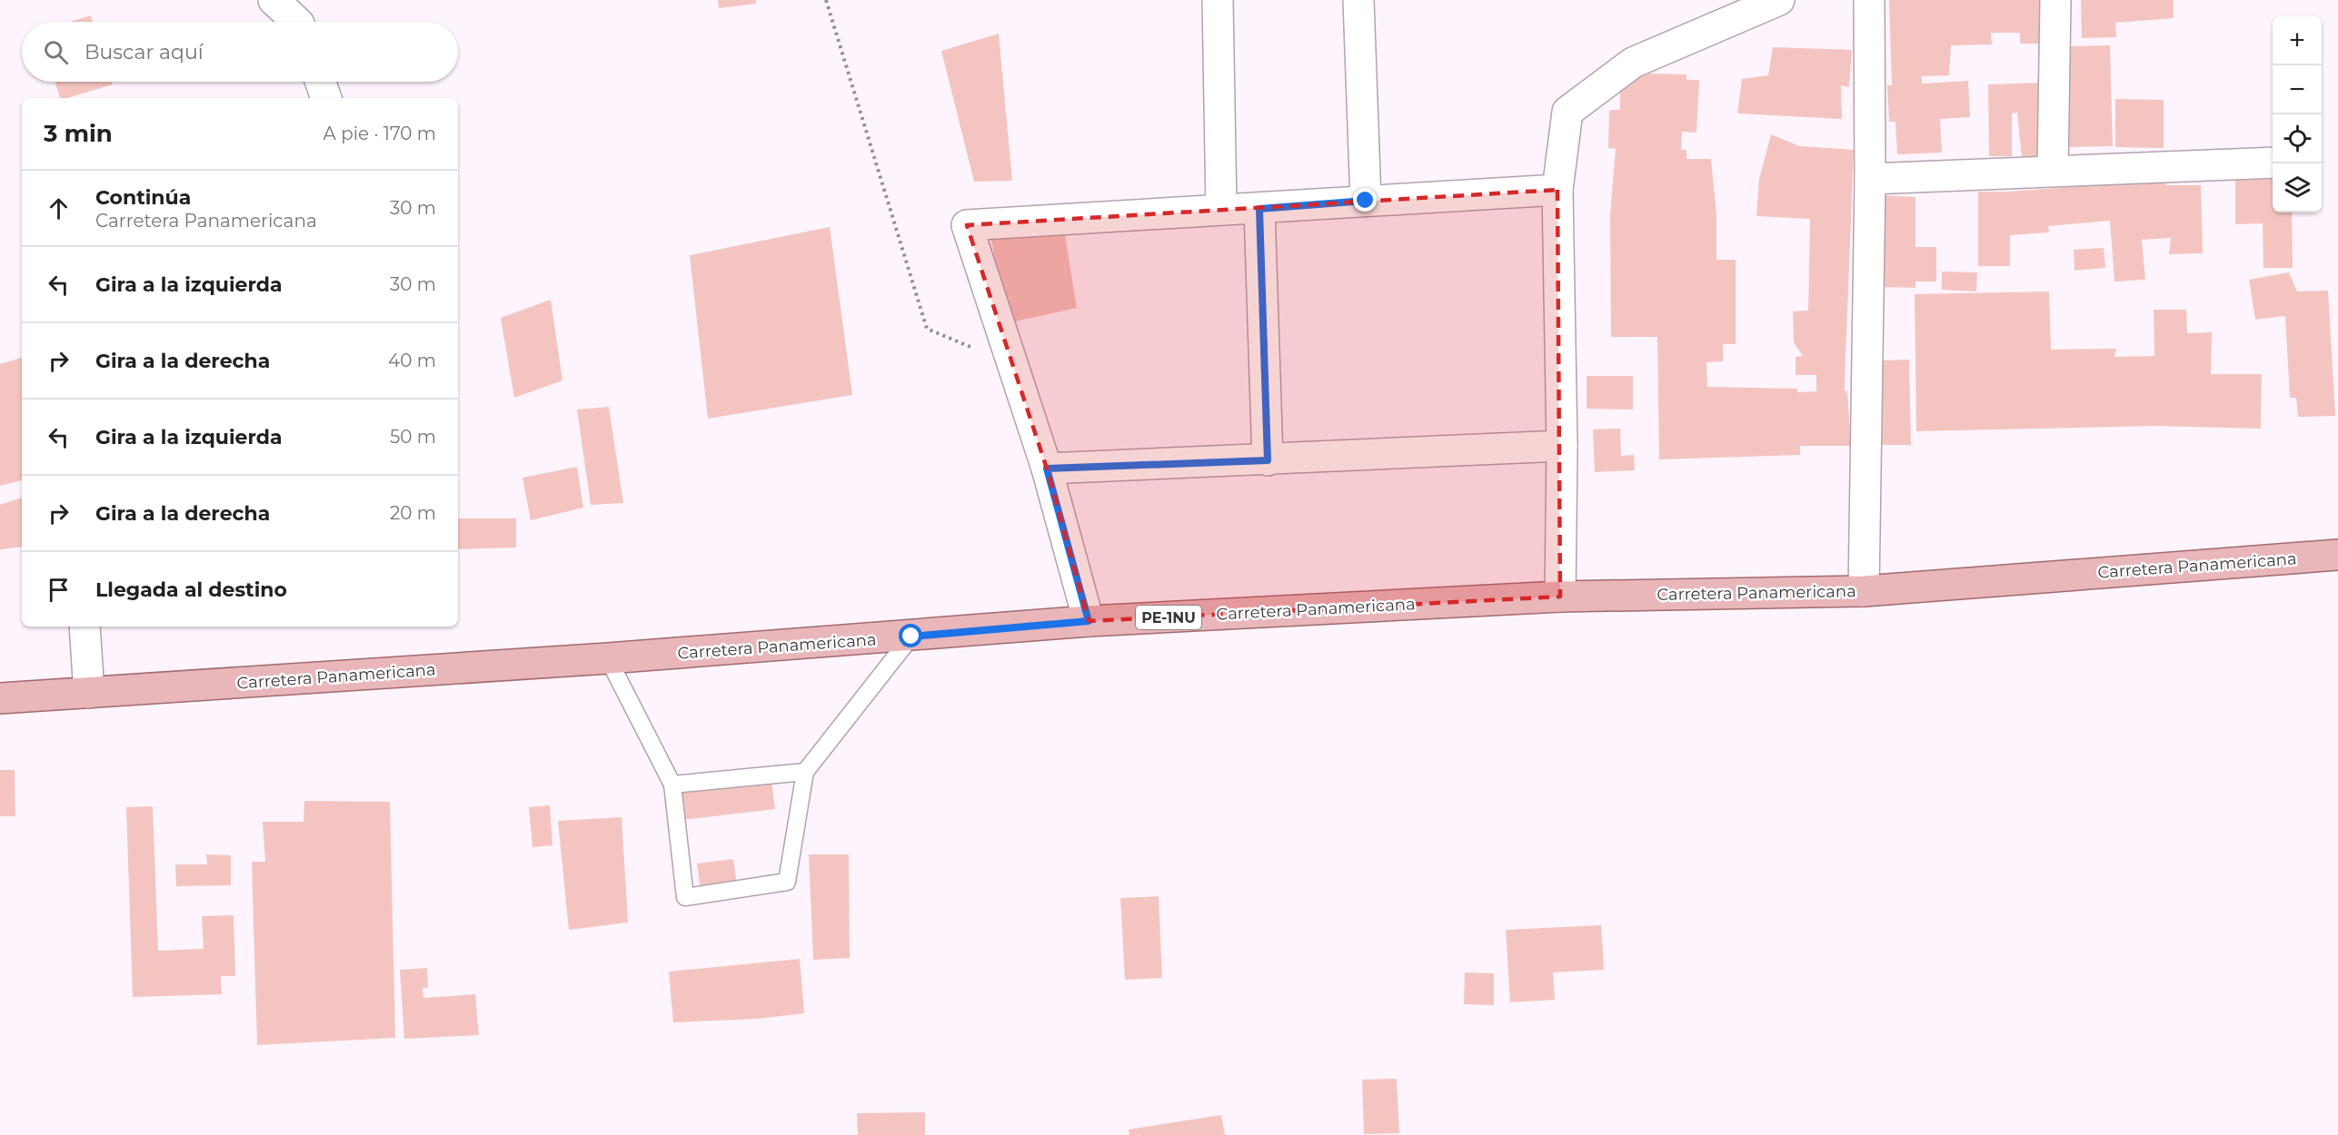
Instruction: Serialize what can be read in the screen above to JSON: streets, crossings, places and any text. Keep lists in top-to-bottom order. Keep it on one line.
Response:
{"streets":{"main road":["Carretera Panamericana","PE-1NU"]},"page":{"map_buttons":["+","−"],"search":"Buscar aquí","heading":["3 min","A pie · 170 m"],"list":[["Continúa","Carretera Panamericana","30 m"],["Gira a la izquierda","30 m"],["Gira a la derecha","40 m"],["Gira a la izquierda","50 m"],["Gira a la derecha","20 m"],"Llegada al destino"]}}
